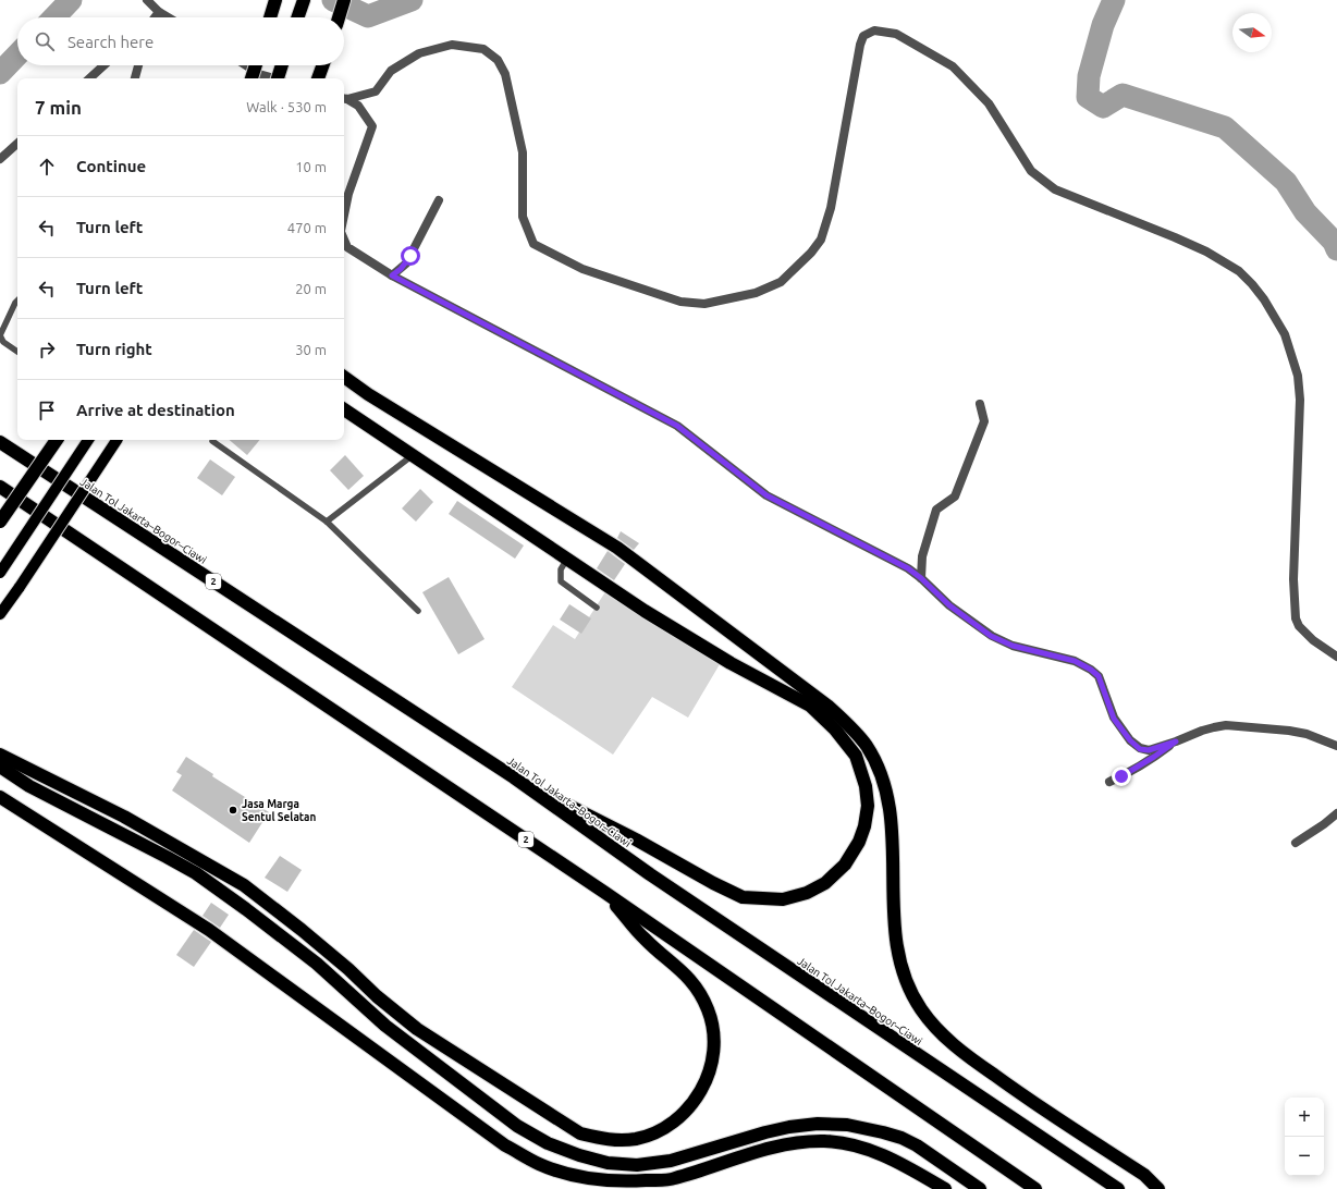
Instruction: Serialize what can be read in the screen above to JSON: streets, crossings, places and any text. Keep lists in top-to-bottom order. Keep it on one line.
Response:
{"streets":{"highway":["Jalan Tol Jakarta–Bogor–Ciawi","2"]},"places":["Jasa Marga Sentul Selatan"],"north":"right","page":{"search":"Search here","heading":["7 min","Walk · 530 m"],"list":[["Continue","10 m"],["Turn left","470 m"],["Turn left","20 m"],["Turn right","30 m"],"Arrive at destination"],"map_buttons":["+","−"]}}
